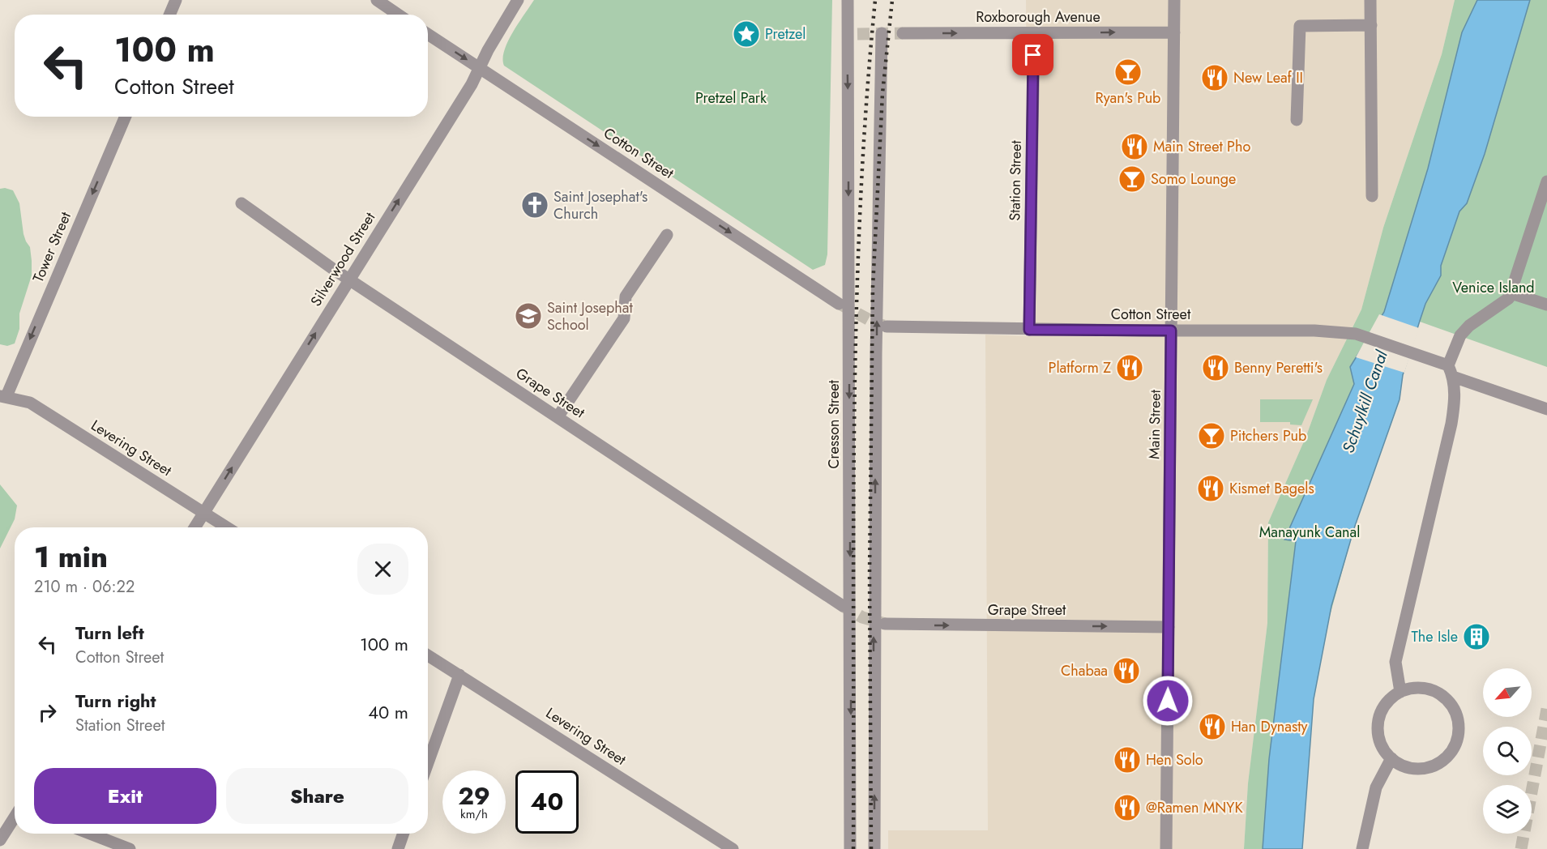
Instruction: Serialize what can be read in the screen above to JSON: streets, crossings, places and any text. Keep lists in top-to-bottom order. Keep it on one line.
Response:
{"streets":{"street":["Roxborough Avenue","Cotton Street","Station Street","Tower Street","Silverwood Street","Grape Street","Cresson Street","Main Street","Levering Street"]},"crossings":[["Roxborough Avenue","Station Street"],["Roxborough Avenue","Main Street"],["Cotton Street","Station Street"],["Cotton Street","Silverwood Street"],["Cotton Street","Main Street"],["Tower Street","Levering Street"],["Silverwood Street","Grape Street"],["Silverwood Street","Levering Street"],["Grape Street","Main Street"]],"one_way":["Roxborough Avenue","Cotton Street","Tower Street","Silverwood Street"],"water":["Schuylkill Canal"],"parks":["Pretzel Park","Venice Island","Manayunk Canal"],"places":{"place":["Pretzel"],"bar":["Ryan's Pub","Somo Lounge","Pitchers Pub"],"restaurant":["New Leaf II","Main Street Pho","Platform Z","Benny Peretti's","Kismet Bagels","Chabaa","Han Dynasty","Hen Solo","@Ramen MNYK"],"church":["Saint Josephat's Church"],"school or university":["Saint Josephat School"],"building":["The Isle"]},"north":"bottom left","page":{"turn":["100 m","Cotton Street"],"heading":["1 min","210 m · 06:22"],"list":[{"name":"Turn left","note":"Cotton Street","value":"100 m"},{"name":"Turn right","note":"Station Street","value":"40 m"}],"buttons":["Exit","Share"],"speed":"29 km/h","limit":"40"}}
